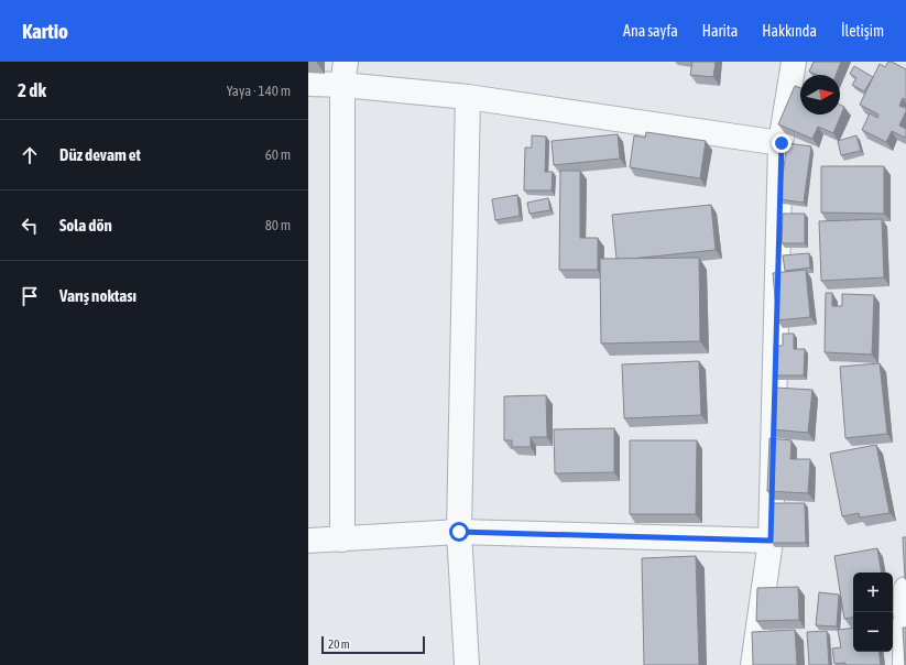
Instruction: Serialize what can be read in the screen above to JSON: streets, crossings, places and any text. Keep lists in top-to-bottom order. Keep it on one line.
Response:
{"scale_bar":"20 m","north":"right","page":{"header":"Kartio","nav":["Ana sayfa","Harita","Hakkında","İletişim"],"heading":["2 dk","Yaya · 140 m"],"list":[["Düz devam et","60 m"],["Sola dön","80 m"],"Varış noktası"],"map_buttons":["+","−"],"scale":"20 m"}}
